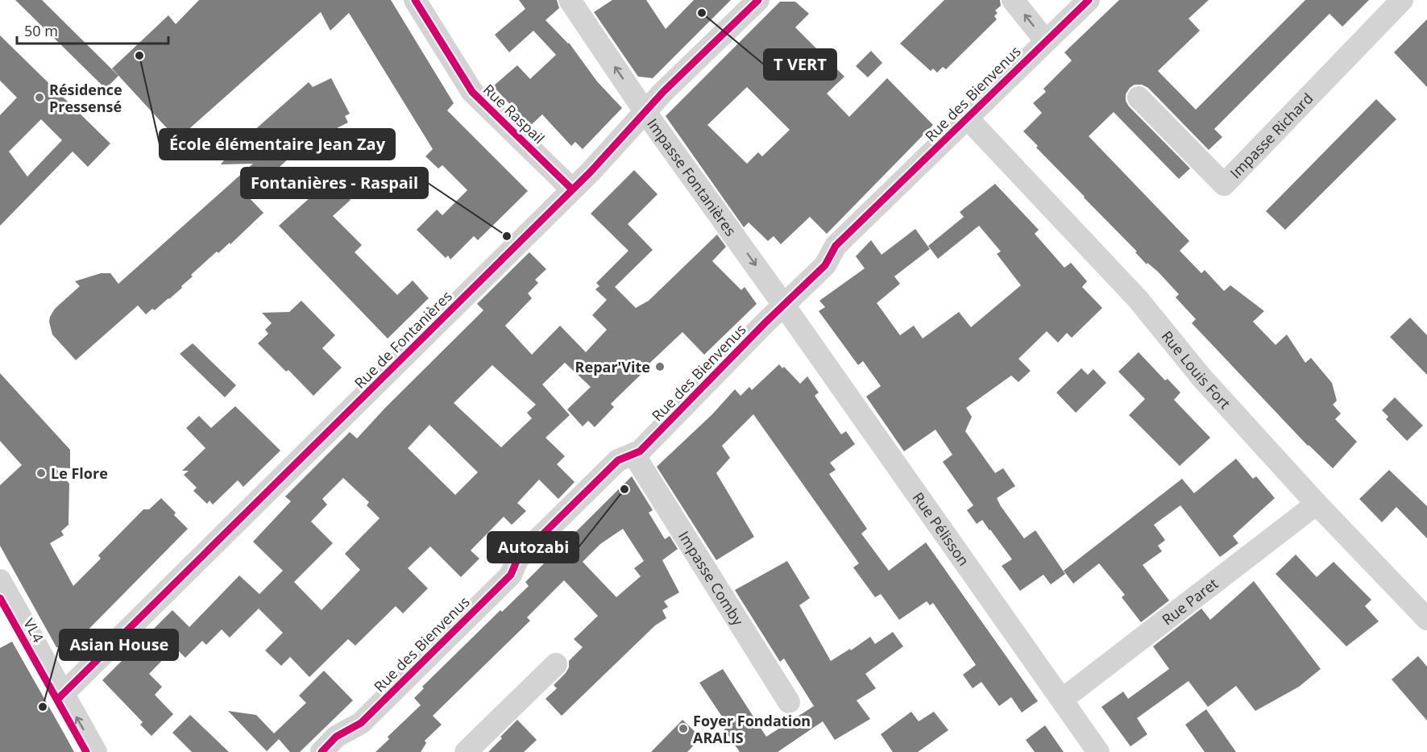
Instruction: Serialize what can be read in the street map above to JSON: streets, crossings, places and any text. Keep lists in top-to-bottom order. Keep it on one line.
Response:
{"streets":{"street":["Rue des Bienvenus","Rue Raspail","Impasse Richard","Impasse Fontanières","Rue de Fontanières","Rue Louis Fort","Rue Pélisson","Impasse Comby","Rue Paret"],"cycle path":["VL4"]},"crossings":[["Rue des Bienvenus","Impasse Fontanières"],["Rue des Bienvenus","Rue Louis Fort"],["Rue des Bienvenus","Rue Pélisson"],["Rue des Bienvenus","Impasse Comby"],["Rue Raspail","Rue de Fontanières"],["Impasse Fontanières","Rue de Fontanières"],["Impasse Fontanières","Rue Pélisson"],["Rue Louis Fort","Rue Paret"],["Rue Pélisson","Rue Paret"]],"places":["T VERT","École élémentaire Jean Zay","Résidence Pressensé","Fontanières - Raspail","Repar'Vite","Le Flore","Autozabi","Asian House","Foyer Fondation ARALIS"],"scale_bar":"50 m"}
